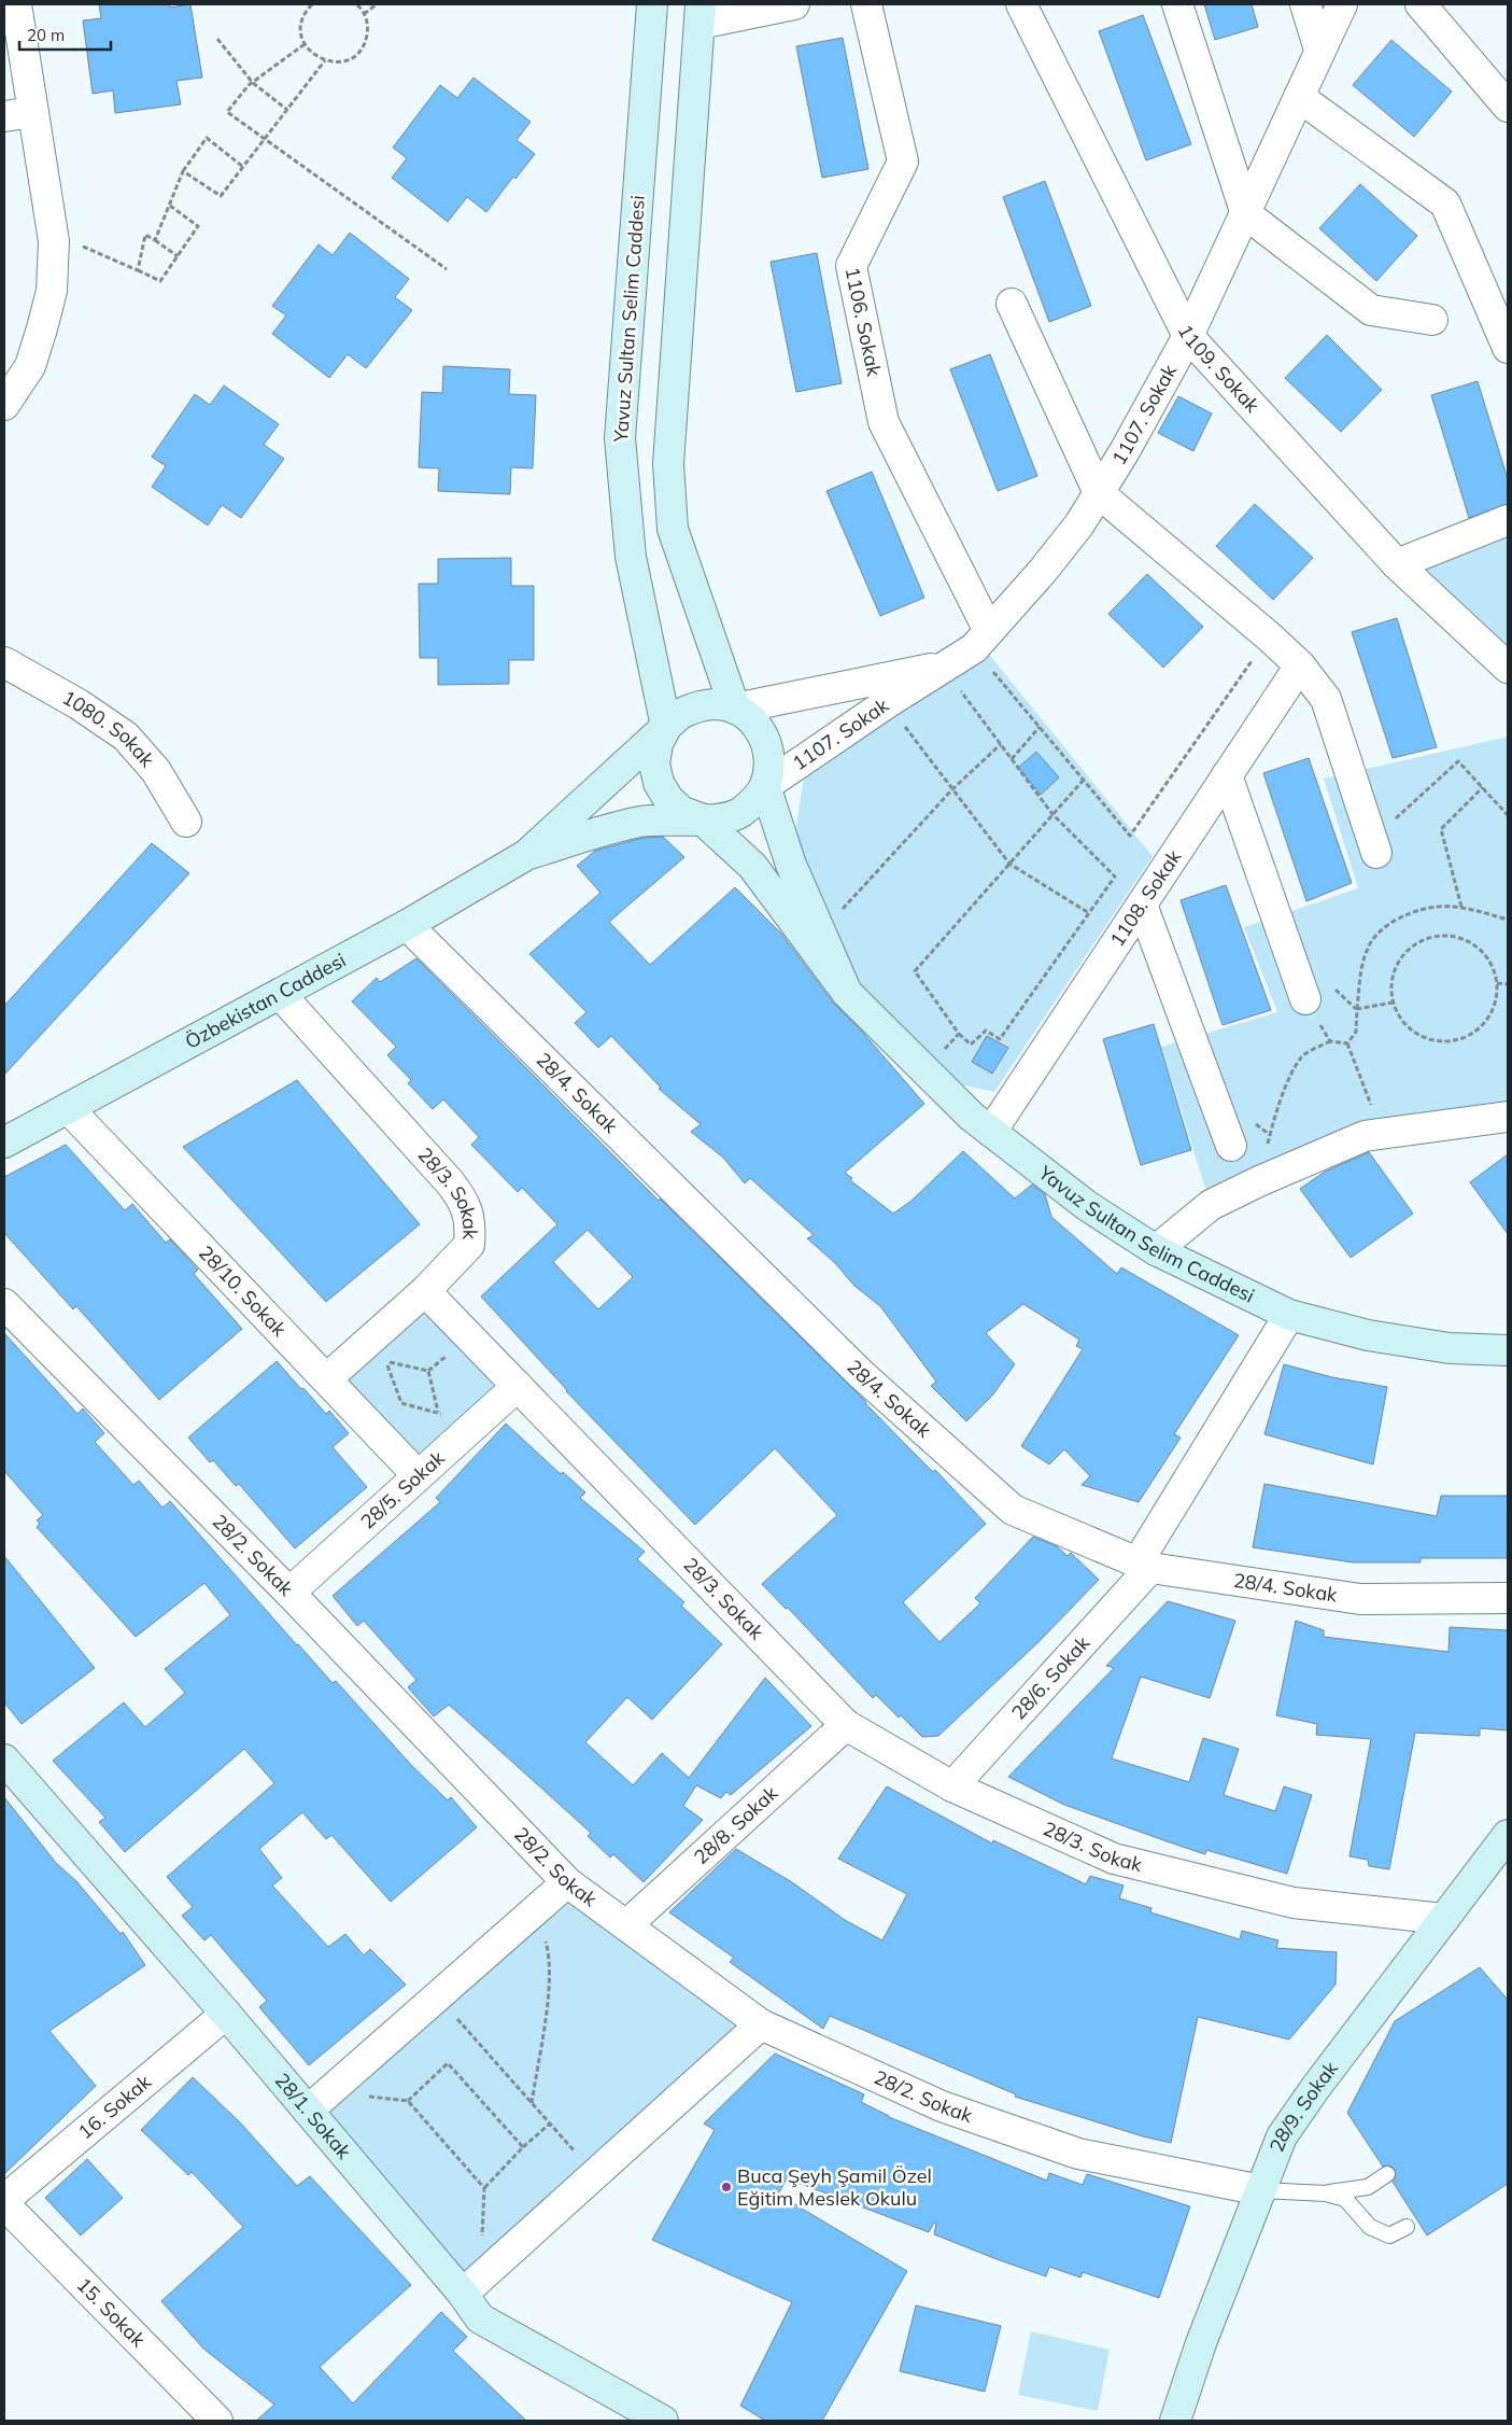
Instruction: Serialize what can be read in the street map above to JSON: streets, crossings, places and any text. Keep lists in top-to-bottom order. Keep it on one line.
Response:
{"streets":{"street":["Yavuz Sultan Selim Caddesi","1106. Sokak","1109. Sokak","1107. Sokak","1080. Sokak","1108. Sokak","Özbekistan Caddesi","28/4. Sokak","28/3. Sokak","28/10. Sokak","28/5. Sokak","28/2. Sokak","28/6. Sokak","28/8. Sokak","16. Sokak","28/9. Sokak","28/1. Sokak","15. Sokak"]},"crossings":[["Yavuz Sultan Selim Caddesi","1107. Sokak"],["Yavuz Sultan Selim Caddesi","1108. Sokak"],["Yavuz Sultan Selim Caddesi","28/6. Sokak"],["1106. Sokak","1107. Sokak"],["1109. Sokak","1107. Sokak"],["Özbekistan Caddesi","28/4. Sokak"],["Özbekistan Caddesi","28/3. Sokak"],["Özbekistan Caddesi","28/10. Sokak"],["28/4. Sokak","28/6. Sokak"],["28/3. Sokak","28/5. Sokak"],["28/3. Sokak","28/6. Sokak"],["28/3. Sokak","28/8. Sokak"],["28/3. Sokak","28/9. Sokak"],["28/10. Sokak","28/5. Sokak"],["28/5. Sokak","28/2. Sokak"],["28/2. Sokak","28/8. Sokak"],["28/2. Sokak","28/9. Sokak"],["16. Sokak","28/1. Sokak"]],"places":["Buca Şeyh Şamil Özel Eğitim Meslek Okulu"],"scale_bar":"20 m"}
